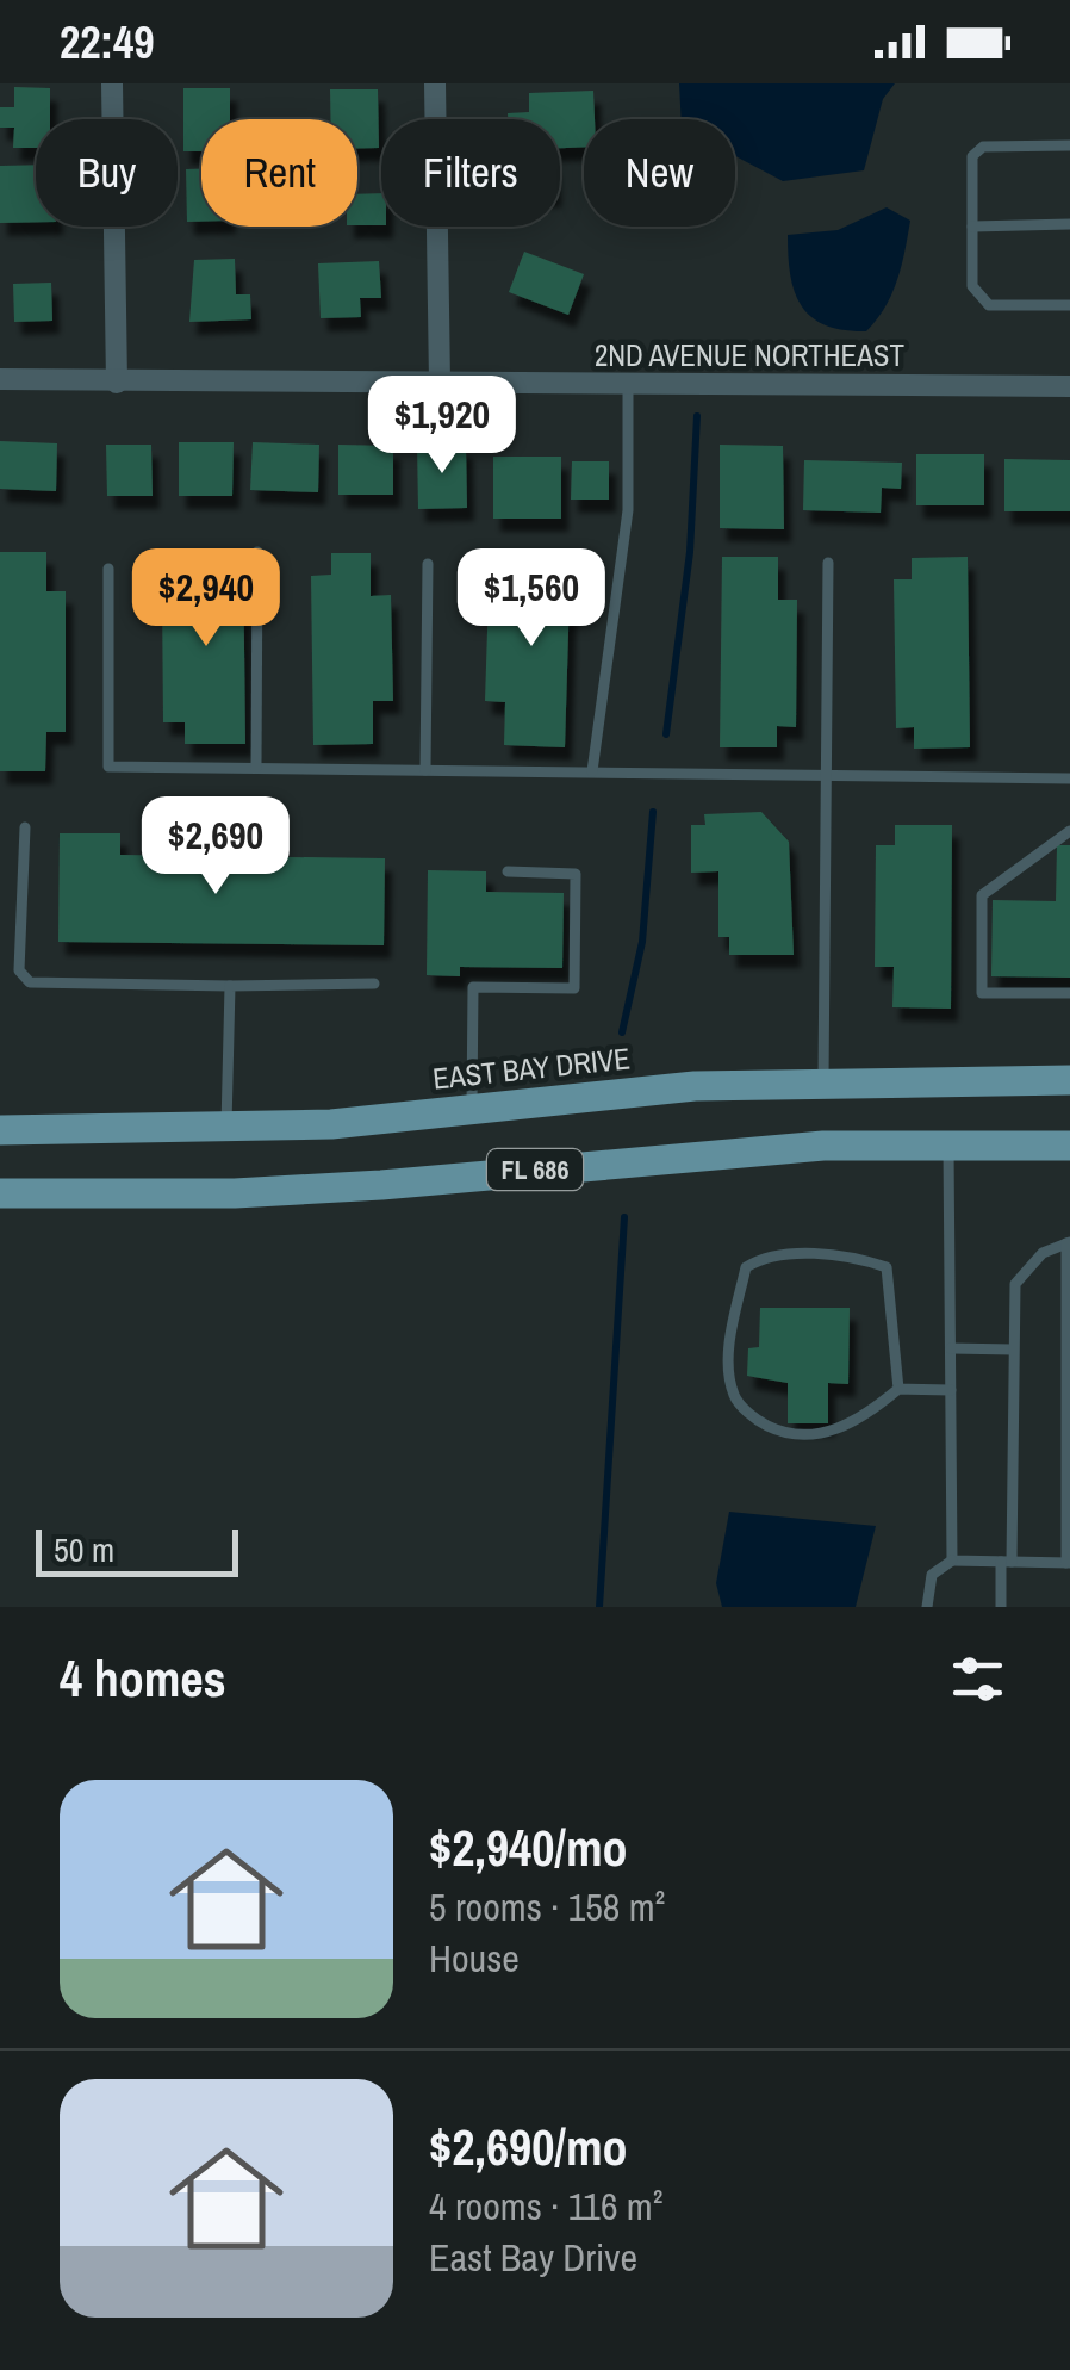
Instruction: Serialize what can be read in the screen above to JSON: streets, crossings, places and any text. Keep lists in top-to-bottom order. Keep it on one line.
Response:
{"streets":{"main road":["EAST BAY DRIVE","FL 686"],"street":["2ND AVENUE NORTHEAST"]},"scale_bar":"50 m","page":{"status":"22:49","chip":["Buy","Rent","Filters","New"],"price":["$1,920","$2,940","$1,560","$2,690"],"scale":"50 m","heading":"4 homes","list":[{"name":"$2,940/mo","note":"5 rooms · 158 m² · House"},{"name":"$2,690/mo","note":"4 rooms · 116 m² · East Bay Drive"}]}}
